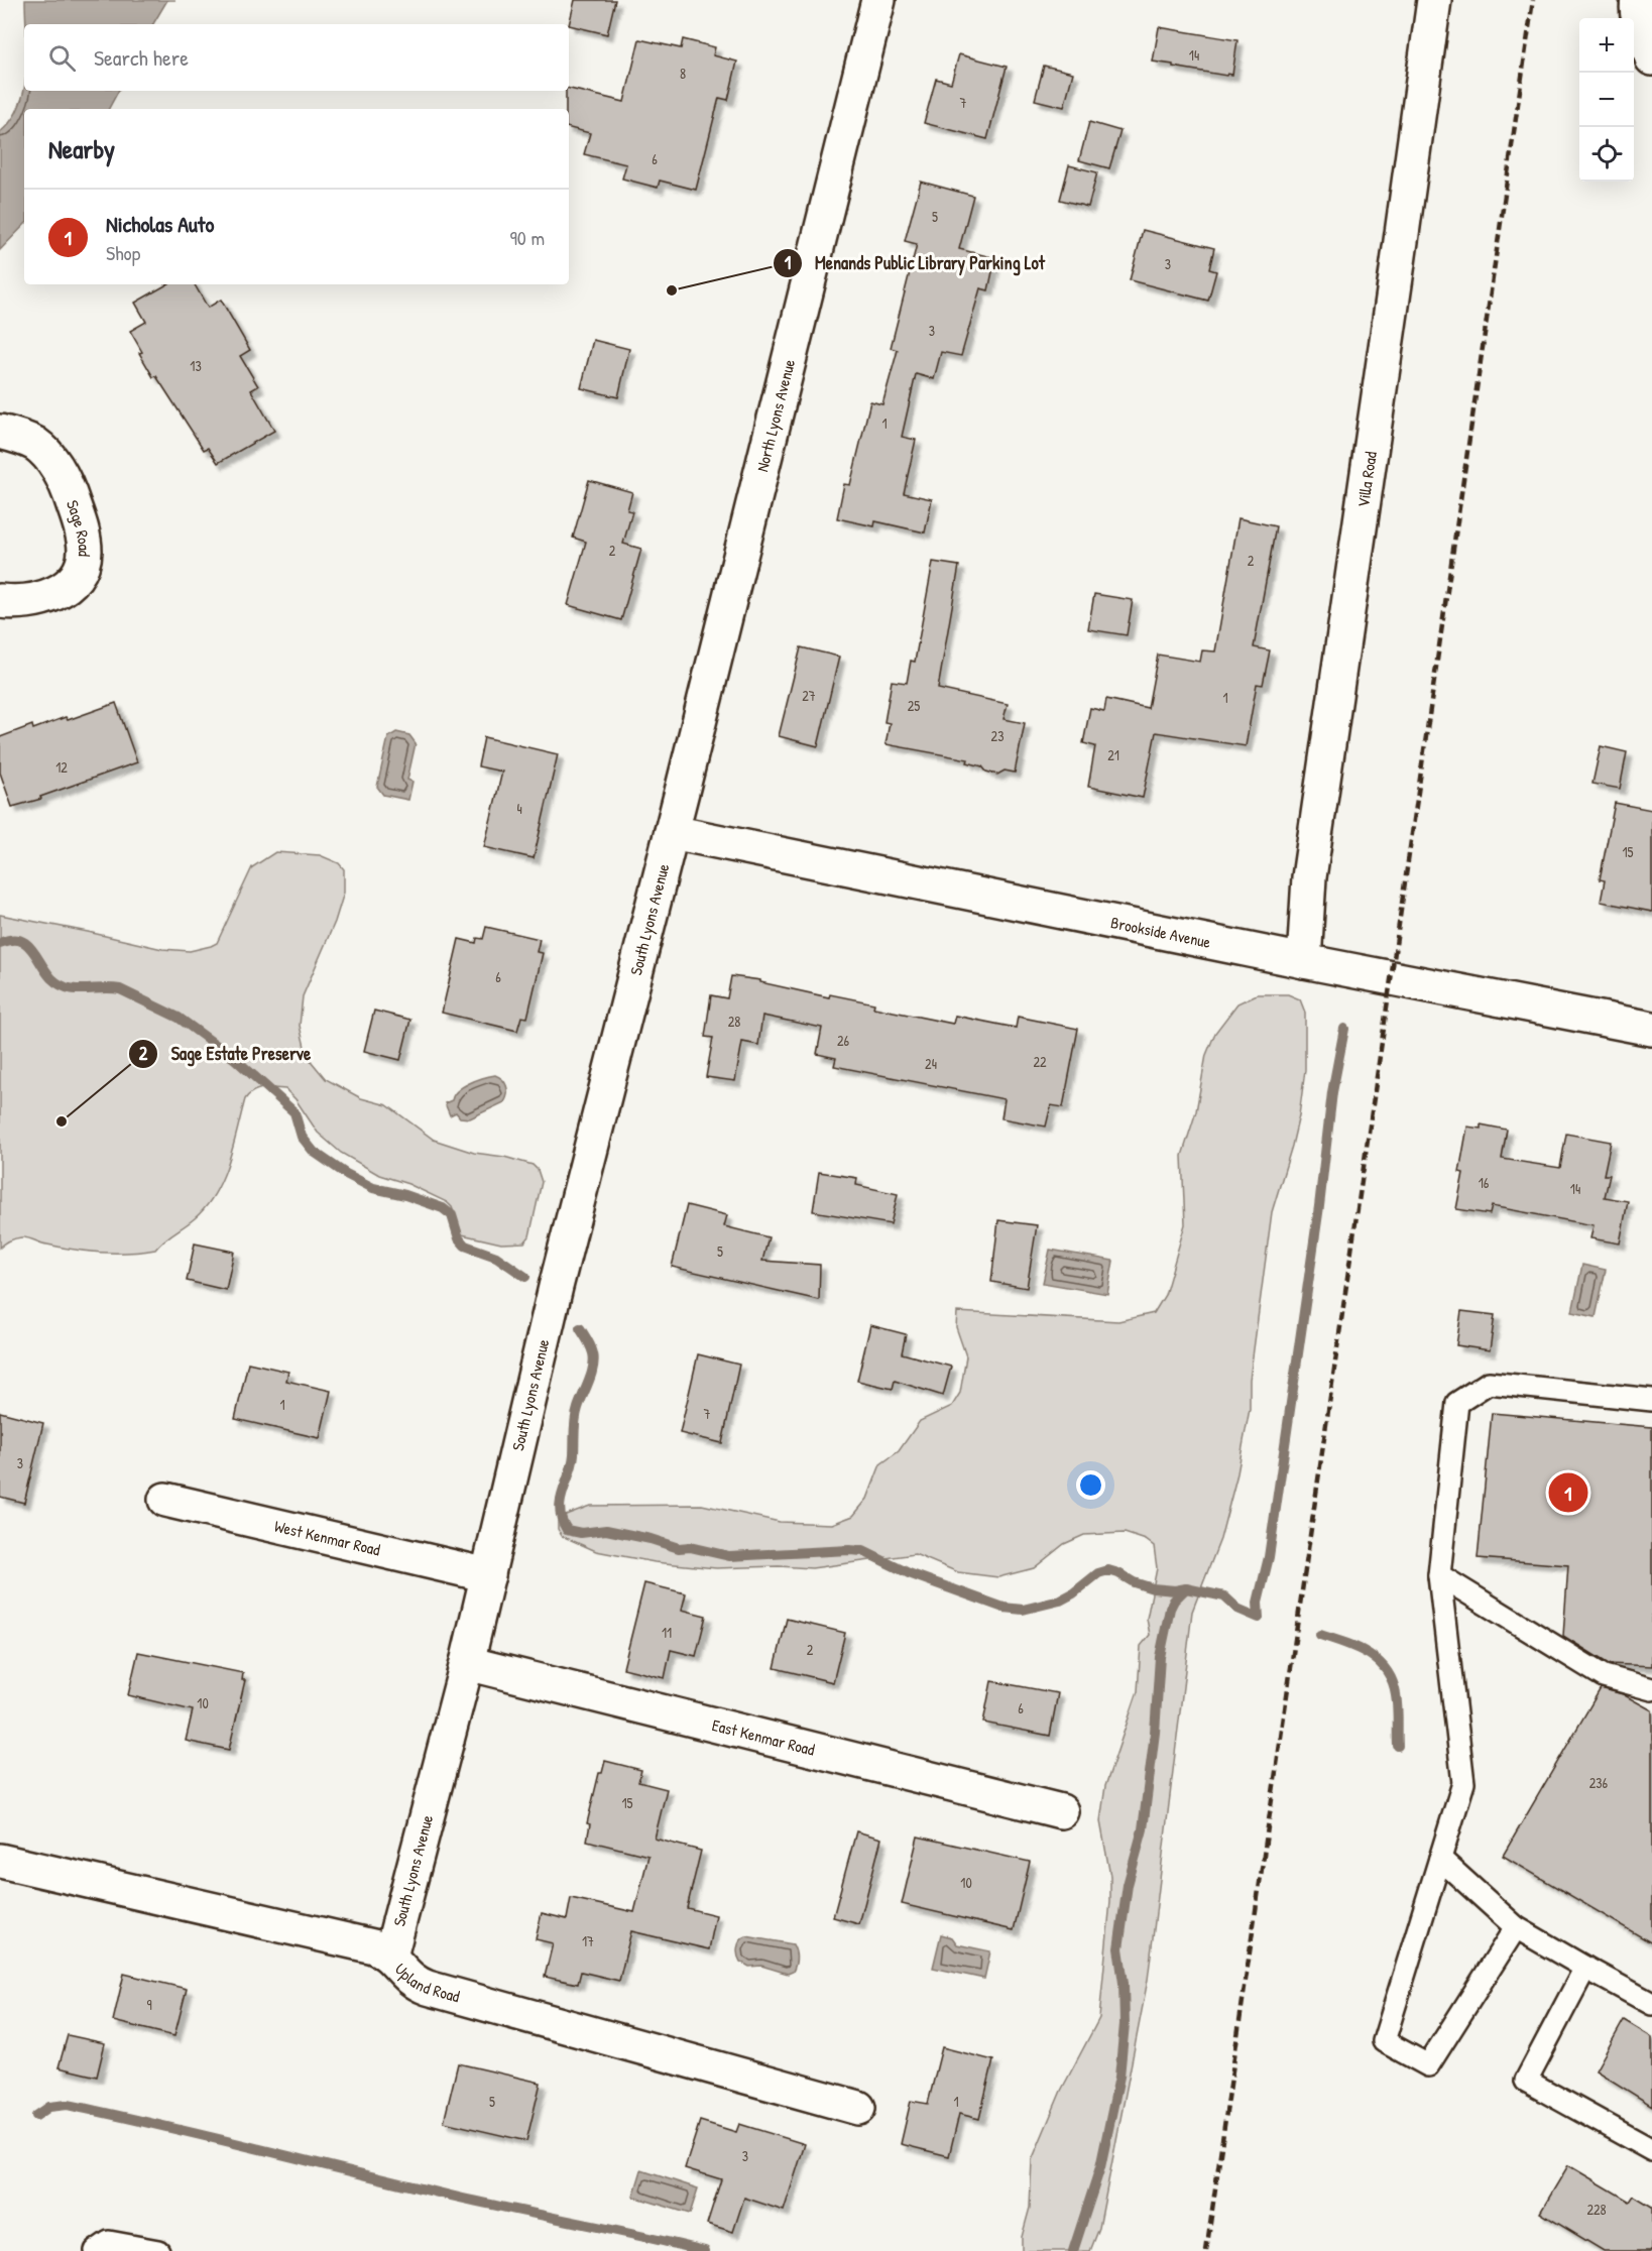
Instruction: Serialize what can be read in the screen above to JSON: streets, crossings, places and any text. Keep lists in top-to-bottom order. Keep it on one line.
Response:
{"streets":{"street":["North Lyons Avenue","Villa Road","Sage Road","South Lyons Avenue","Brookside Avenue","West Kenmar Road","East Kenmar Road","Upland Road"]},"crossings":[["North Lyons Avenue","South Lyons Avenue"],["North Lyons Avenue","Brookside Avenue"],["Villa Road","Brookside Avenue"],["South Lyons Avenue","Brookside Avenue"],["South Lyons Avenue","West Kenmar Road"],["South Lyons Avenue","East Kenmar Road"],["South Lyons Avenue","Upland Road"]],"places":["Menands Public Library Parking Lot","Sage Estate Preserve"],"house_numbers":["14","8","7","6","5","3","3","13","1","2","2","27","1","25","23","21","12","4","15","6","28","26","22","24","16","14","5","1","7","3","11","2","10","6","236","15","10","17","9","5","1","3","228"],"page":{"map_buttons":["+","−"],"search":"Search here","heading":"Nearby","list":[{"mark":"1","name":"Nicholas Auto","note":"Shop","value":"90 m"}],"pins":"1"}}
